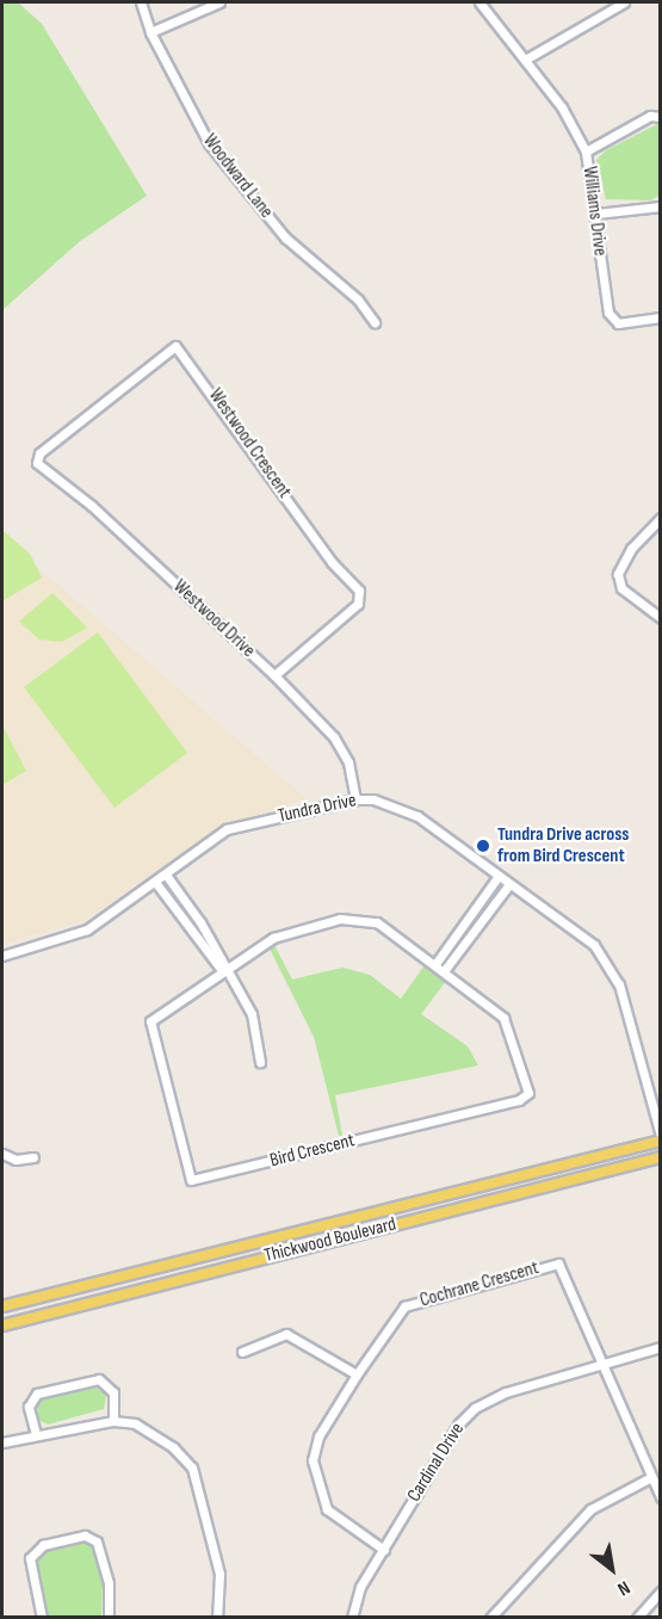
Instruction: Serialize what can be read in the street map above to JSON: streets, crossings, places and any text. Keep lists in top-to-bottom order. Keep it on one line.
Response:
{"streets":{"main road":["Thickwood Boulevard"],"street":["Woodward Lane","Williams Drive","Westwood Crescent","Westwood Drive","Tundra Drive","Bird Crescent","Cochrane Crescent","Cardinal Drive"]},"crossings":[["Westwood Crescent","Westwood Drive"],["Westwood Drive","Tundra Drive"],["Tundra Drive","Thickwood Boulevard"],["Cochrane Crescent","Cardinal Drive"]],"places":["Tundra Drive across from Bird Crescent"],"north":"bottom right"}
